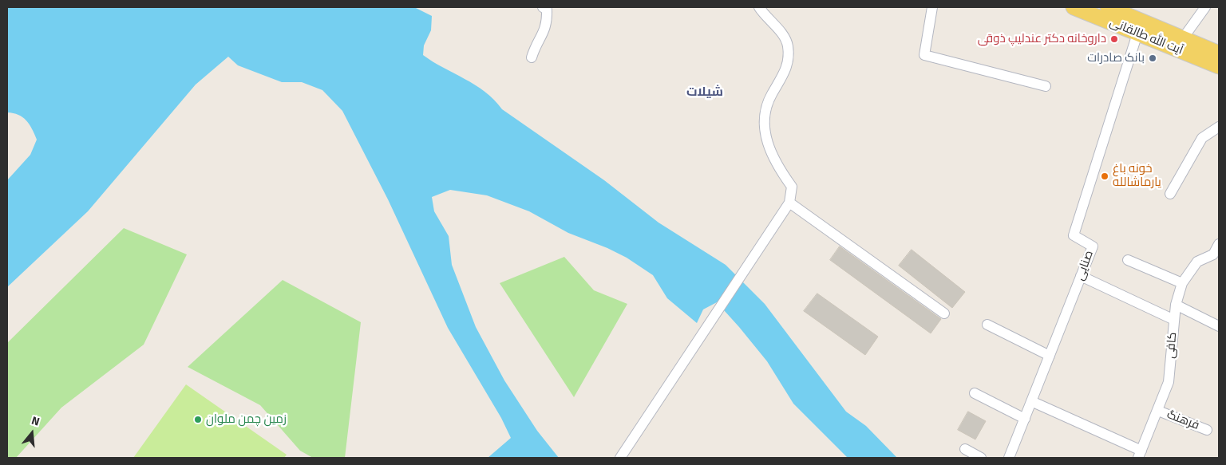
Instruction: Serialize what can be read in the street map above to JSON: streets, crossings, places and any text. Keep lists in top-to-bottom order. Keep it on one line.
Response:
{"streets":{"main road":["آیت الله طالقانی"],"street":["صنایی","کافی","فرهنگ"]},"crossings":[["آیت الله طالقانی","صنایی"],["کافی","فرهنگ"]],"districts":["شیلات"],"places":["داروخانه دکتر عندلیپ ذوقی","بانک صادرات","خونه باغ یارماشالله","زمین چمن ملوان"],"north":"top"}
